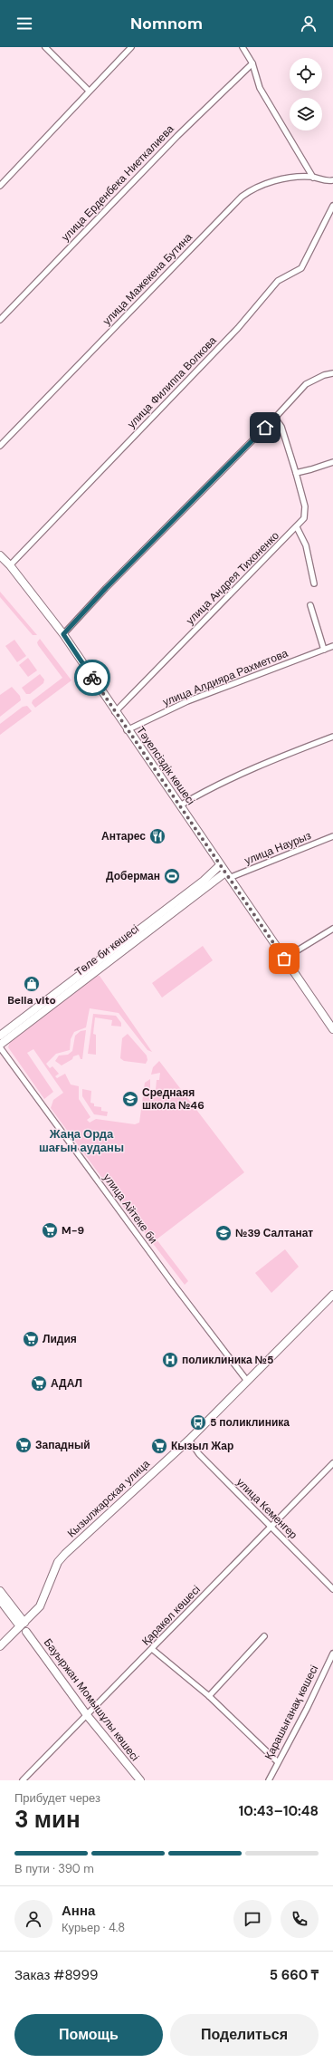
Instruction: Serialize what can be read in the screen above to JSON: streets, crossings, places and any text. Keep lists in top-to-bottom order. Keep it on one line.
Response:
{"streets":{"main road":["Тәуелсіздік көшесі","Төле би көшесі","Кызылжарская улица","Бауыржан Момышұлы көшесі"],"street":["улица Ерденбека Ниеткалиева","улица Мажекена Бутина","улица Филиппа Волкова","улица Андрея Тихоненко","улица Алдияра Рахметова","улица Наурыз","улица Айтеке би","улица Кеменгер","Қаракөл көшесі","Қарашығанақ көшесі"]},"crossings":[["улица Филиппа Волкова","Тәуелсіздік көшесі"],["улица Андрея Тихоненко","Тәуелсіздік көшесі"],["улица Алдияра Рахметова","Тәуелсіздік көшесі"],["Тәуелсіздік көшесі","улица Наурыз"],["Тәуелсіздік көшесі","Төле би көшесі"],["улица Наурыз","Төле би көшесі"],["Төле би көшесі","улица Айтеке би"],["улица Айтеке би","Кызылжарская улица"],["Кызылжарская улица","улица Кеменгер"],["Кызылжарская улица","Бауыржан Момышұлы көшесі"],["улица Кеменгер","Қаракөл көшесі"],["Қаракөл көшесі","Бауыржан Момышұлы көшесі"]],"districts":["Жаңа Орда шағын ауданы"],"places":{"restaurant":["Антарес"],"sports":["Доберман"],"shop":["Bella vito"],"school or university":["Среднаяя школа №46","№39 Салтанат"],"supermarket":["M-9","Лидия","АДАЛ","Западный","Кызыл Жар"],"hospital":["поликлиника №5"],"bus stop":["5 поликлиника"]},"page":{"header":"Nomnom","heading":["3 мин","Прибудет через","10:43–10:48"],"panel":["Анна","Курьер · 4.8","Заказ #8999","5 660 ₸"],"bar":"В пути · 390 m","buttons":["Помощь","Поделиться"]}}
